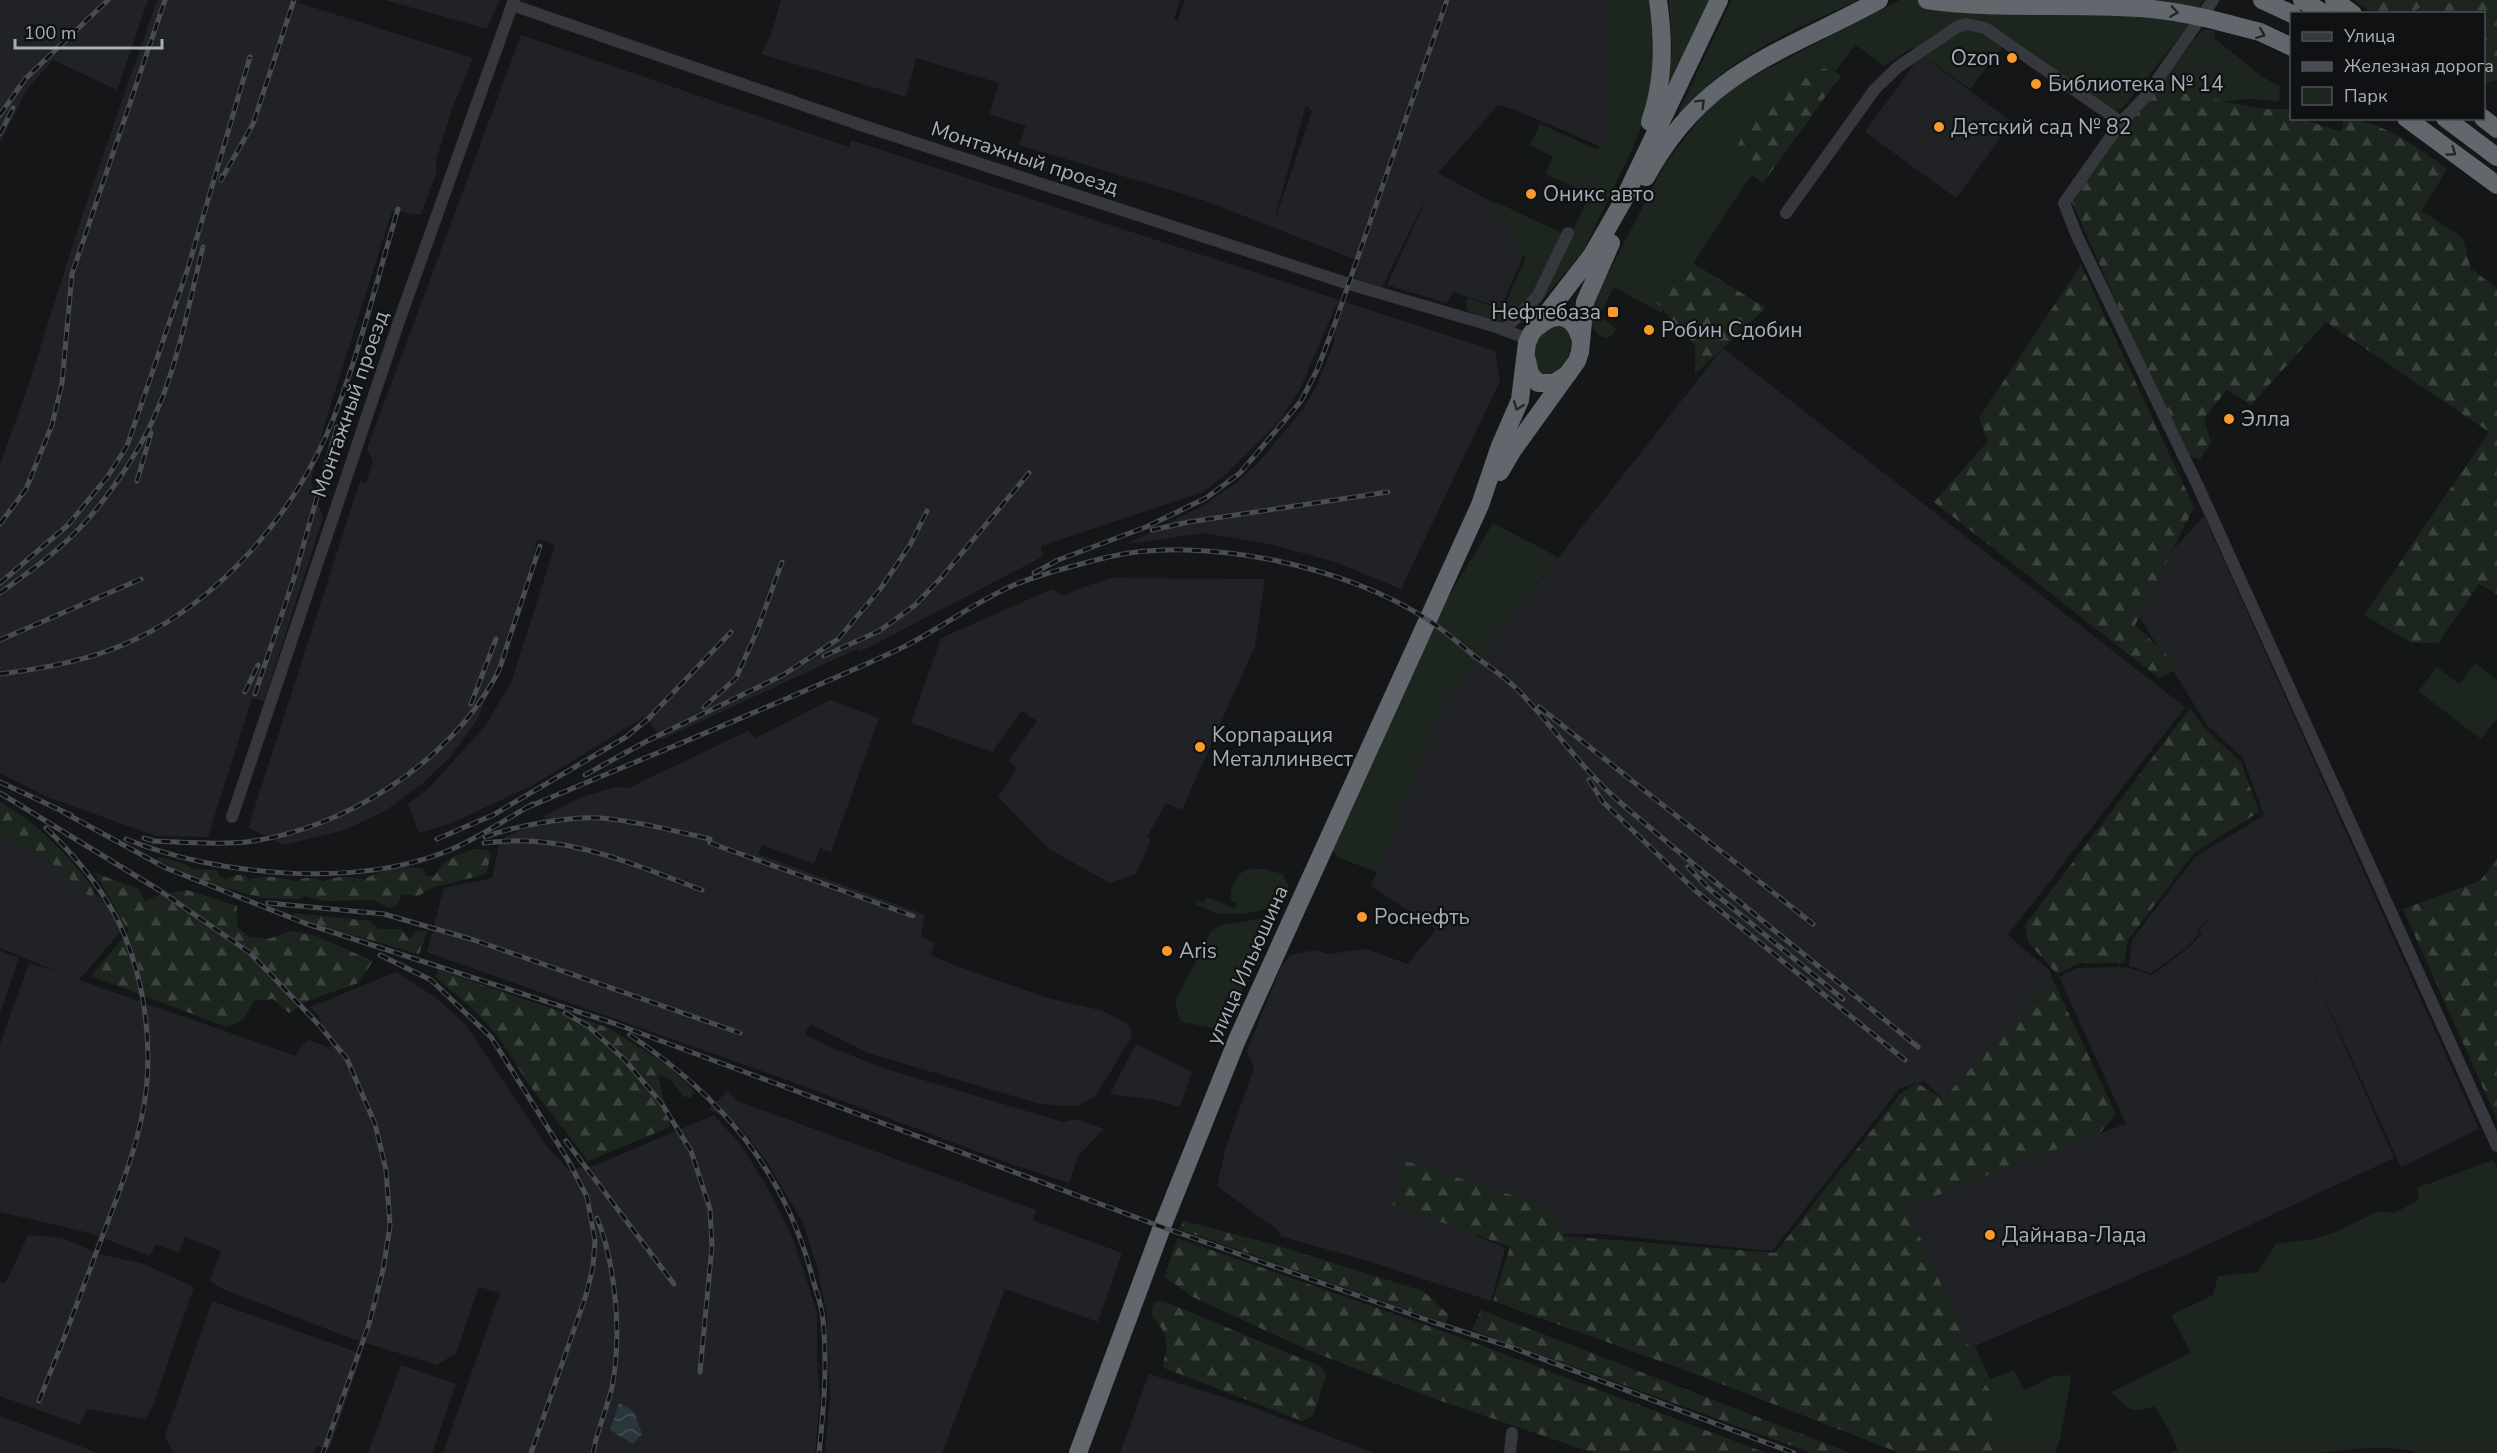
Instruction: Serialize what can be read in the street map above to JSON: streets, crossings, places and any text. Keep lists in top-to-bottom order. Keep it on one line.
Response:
{"streets":{"highway":["улица Ильюшина"],"street":["Монтажный проезд"]},"places":{"other":["Ozon","Библиотека № 14","Детский сад № 82","Оникс авто","Робин Сдобин","Элла","Kорпарация Металлинвест","Роснефть","Aris","Дайнава-Лада"],"transit":["Нефтебаза"]},"legend":["Улица","Железная дорога","Парк"],"scale_bar":"100 m"}
